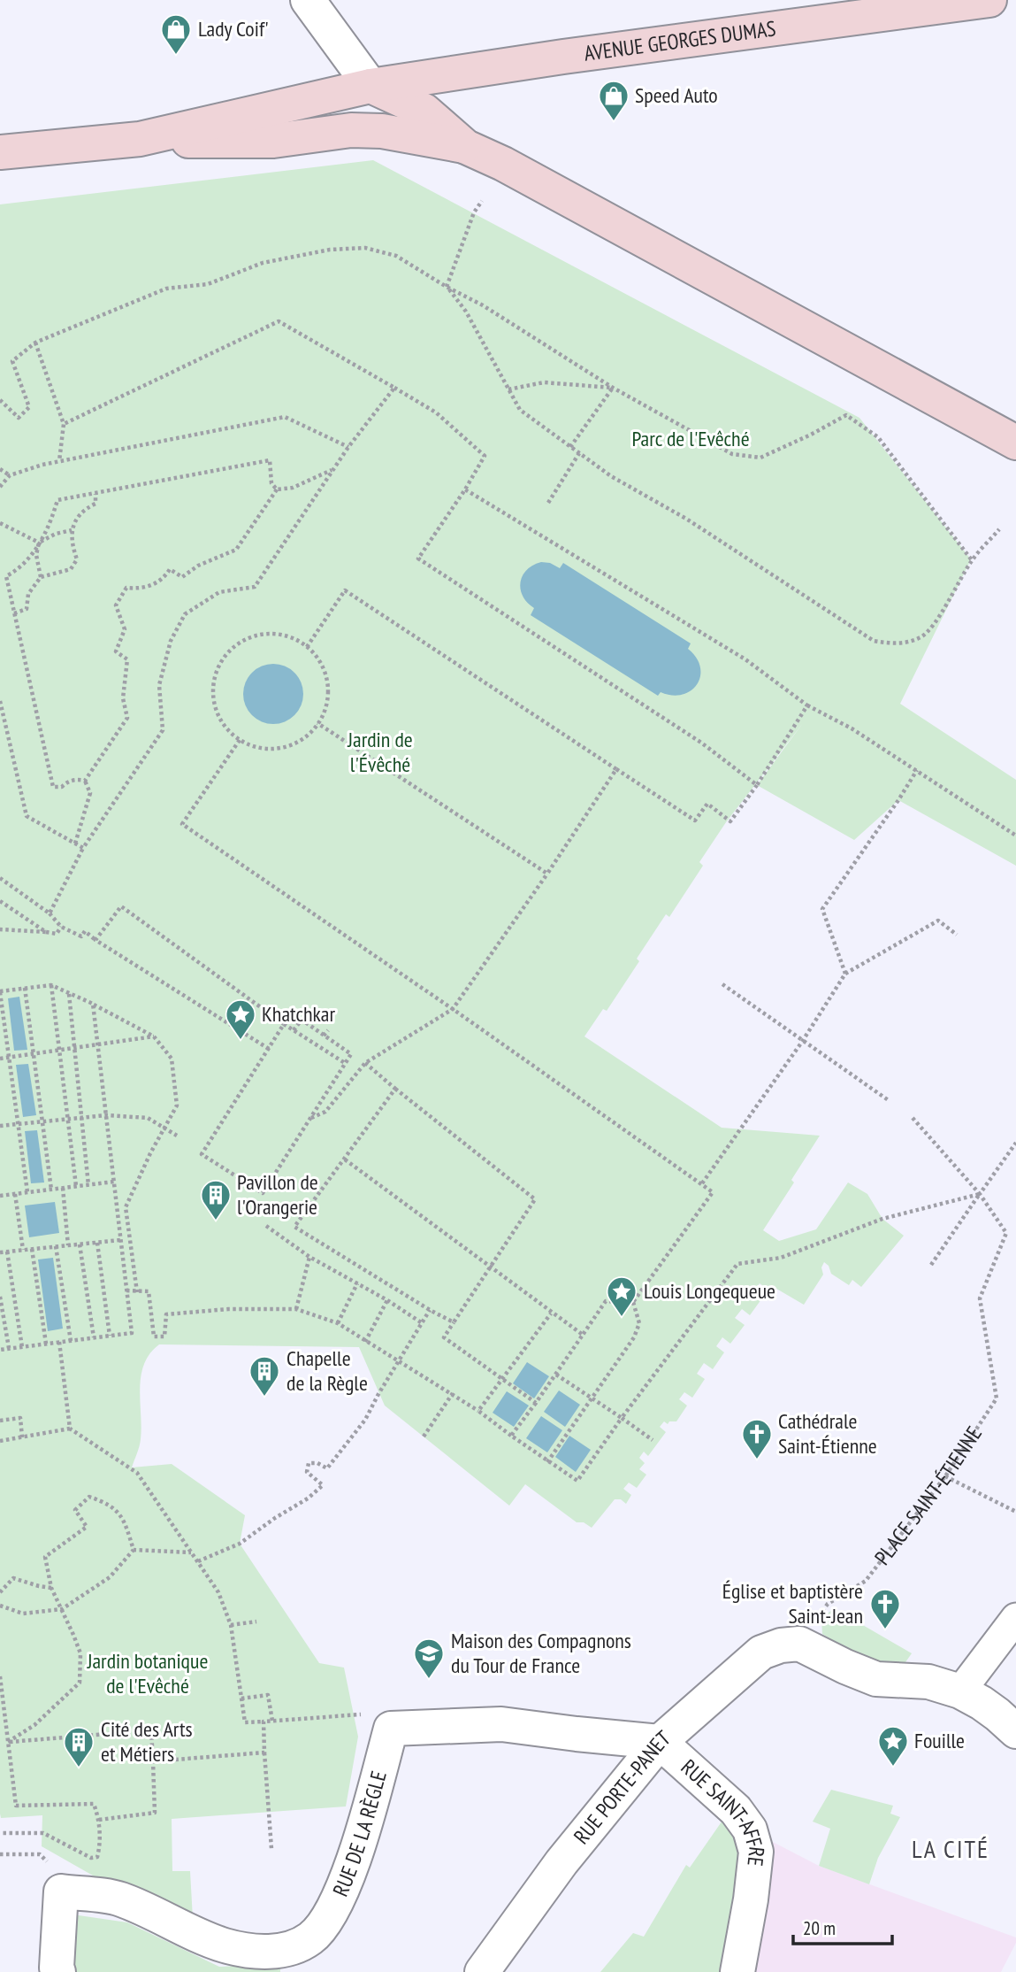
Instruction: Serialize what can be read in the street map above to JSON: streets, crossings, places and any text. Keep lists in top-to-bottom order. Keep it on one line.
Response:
{"streets":{"main road":["AVENUE GEORGES DUMAS"],"street":["RUE PORTE-PANET","RUE SAINT-AFFRE","RUE DE LA RÈGLE"],"path":["PLACE SAINT-ÉTIENNE"]},"crossings":[["PLACE SAINT-ÉTIENNE","RUE PORTE-PANET"],["RUE PORTE-PANET","RUE SAINT-AFFRE"],["RUE PORTE-PANET","RUE DE LA RÈGLE"],["RUE SAINT-AFFRE","RUE DE LA RÈGLE"]],"districts":["LA CITÉ"],"parks":["Parc de l'Evêché","Jardin de l'Évêché","Jardin botanique de l'Evêché"],"places":{"shop":["Lady Coif'","Speed Auto"],"place":["Khatchkar","Louis Longequeue","Fouille"],"building":["Pavillon de l'Orangerie","Chapelle de la Règle","Cité des Arts et Métiers"],"church":["Cathédrale Saint-Étienne","Église et baptistère Saint-Jean"],"school or university":["Maison des Compagnons du Tour de France"]},"scale_bar":"20 m"}
